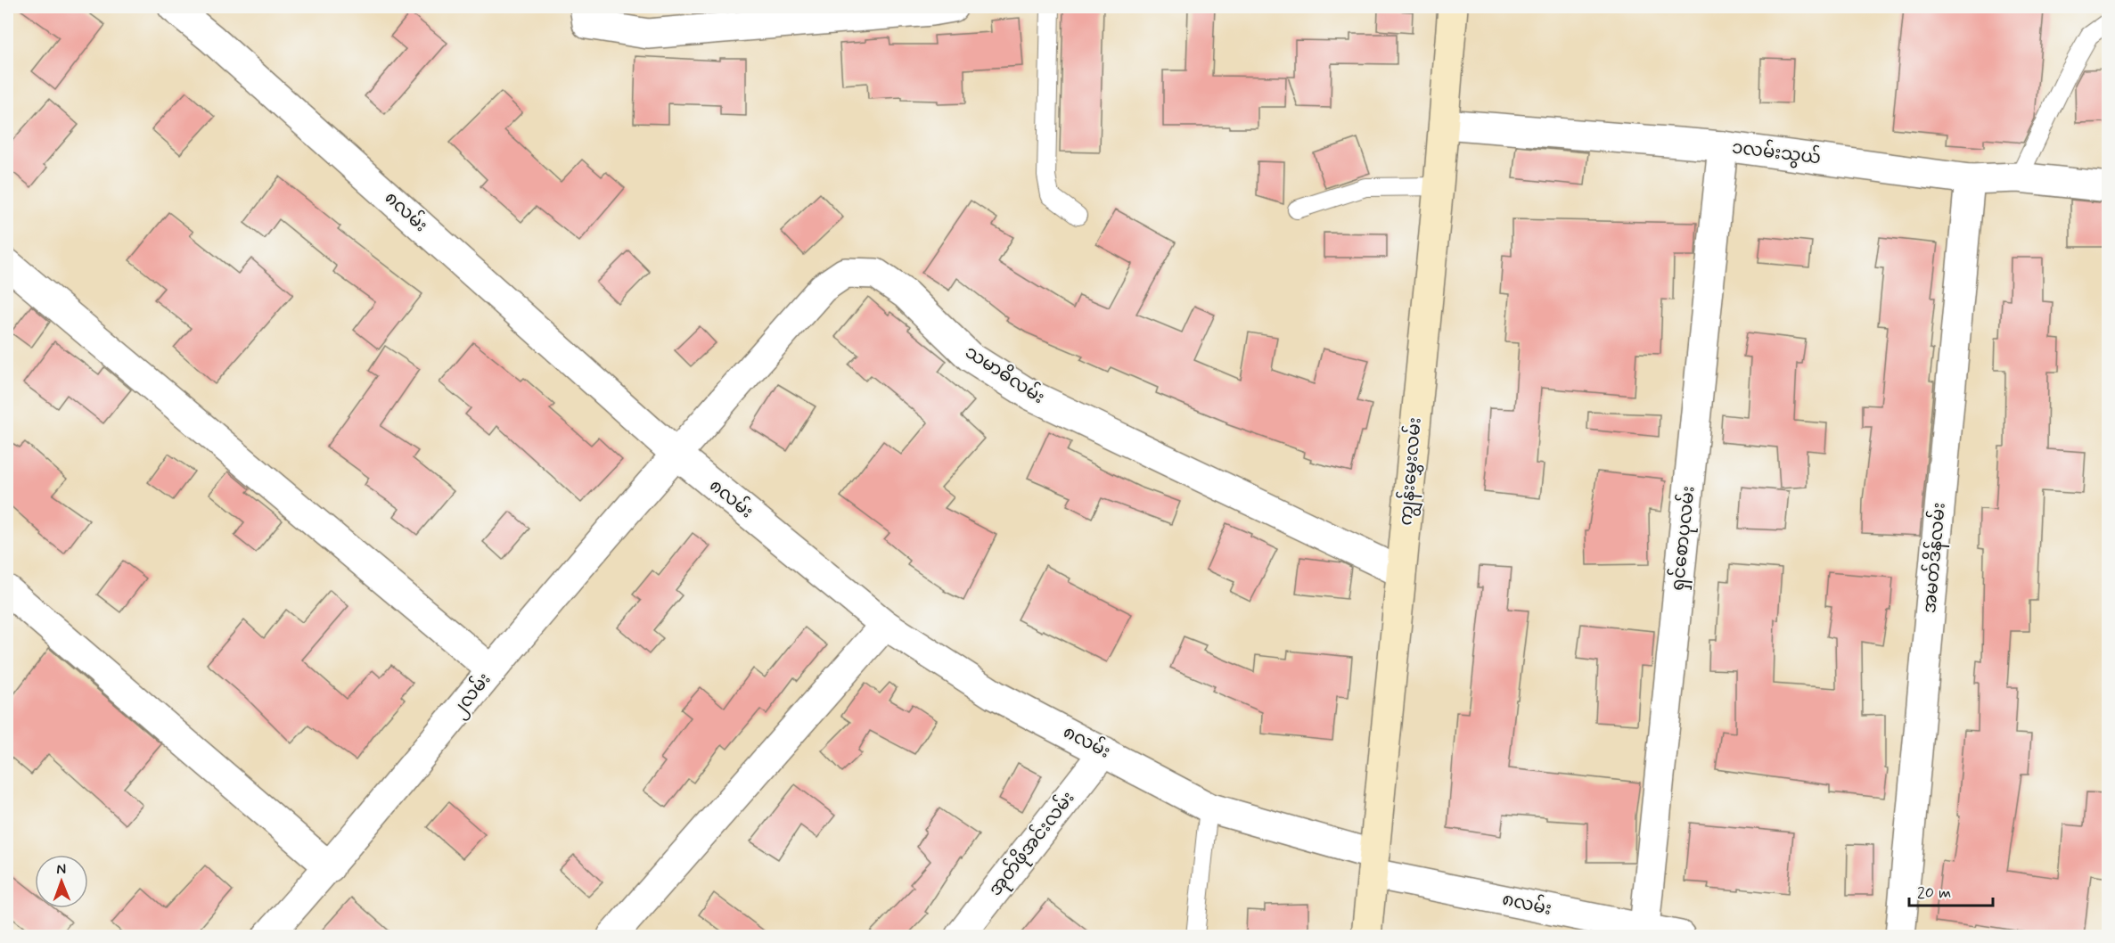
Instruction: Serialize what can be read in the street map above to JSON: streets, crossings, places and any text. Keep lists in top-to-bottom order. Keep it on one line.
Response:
{"streets":{"street":["၁လမ်းသွယ်","၈လမ်း","သမာဓိလမ်း","ကျွန်းမွှေးလမ်း","ရှင်စောပုလမ်း","အမတ်ဒိန်လမ်း","၂လမ်း","အုတ်ဖိုအင်းလမ်း"]},"crossings":[["၁လမ်းသွယ်","ကျွန်းမွှေးလမ်း"],["၁လမ်းသွယ်","ရှင်စောပုလမ်း"],["၁လမ်းသွယ်","အမတ်ဒိန်လမ်း"],["၈လမ်း","သမာဓိလမ်း"],["၈လမ်း","ကျွန်းမွှေးလမ်း"],["၈လမ်း","ရှင်စောပုလမ်း"],["၈လမ်း","၂လမ်း"],["၈လမ်း","အုတ်ဖိုအင်းလမ်း"],["သမာဓိလမ်း","ကျွန်းမွှေးလမ်း"],["သမာဓိလမ်း","၂လမ်း"]],"scale_bar":"20 m","north":"top"}
